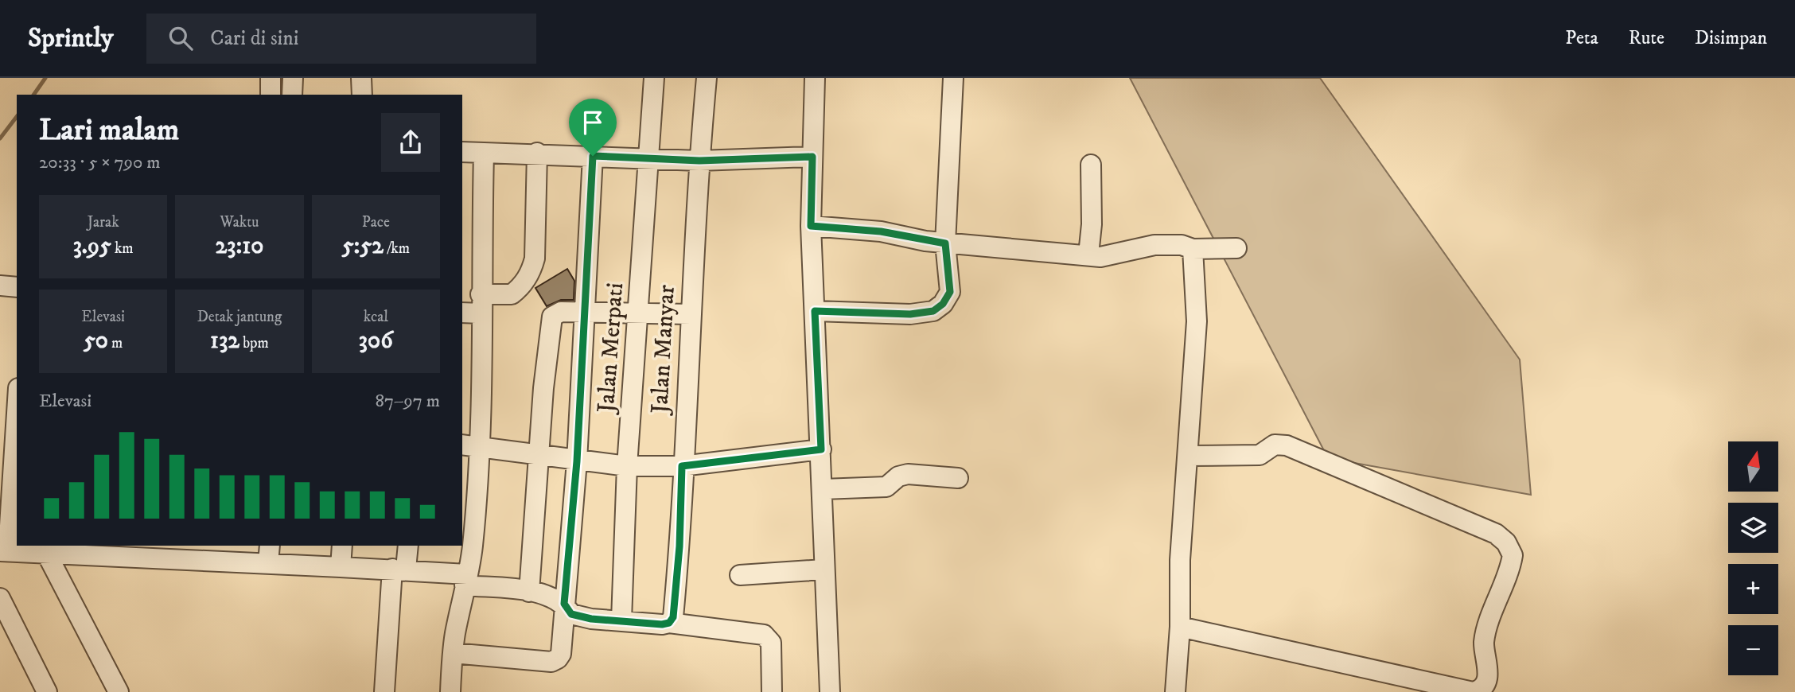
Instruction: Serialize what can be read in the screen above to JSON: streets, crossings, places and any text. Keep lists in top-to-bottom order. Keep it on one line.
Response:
{"streets":{"street":["Jalan Merpati","Jalan Manyar"]},"north":"top","page":{"header":"Sprintly","search":"Cari di sini","nav":["Peta","Rute","Disimpan"],"heading":["Lari malam","20:33 · 5 × 790 m"],"stats":[["Jarak","3.95 km"],["Waktu","23:10"],["Pace","5:52 /km"],["Elevasi","50 m"],["Detak jantung","132 bpm"],["kcal","306"]],"chart":["Elevasi","87–97 m"],"map_buttons":["+","−"]}}
